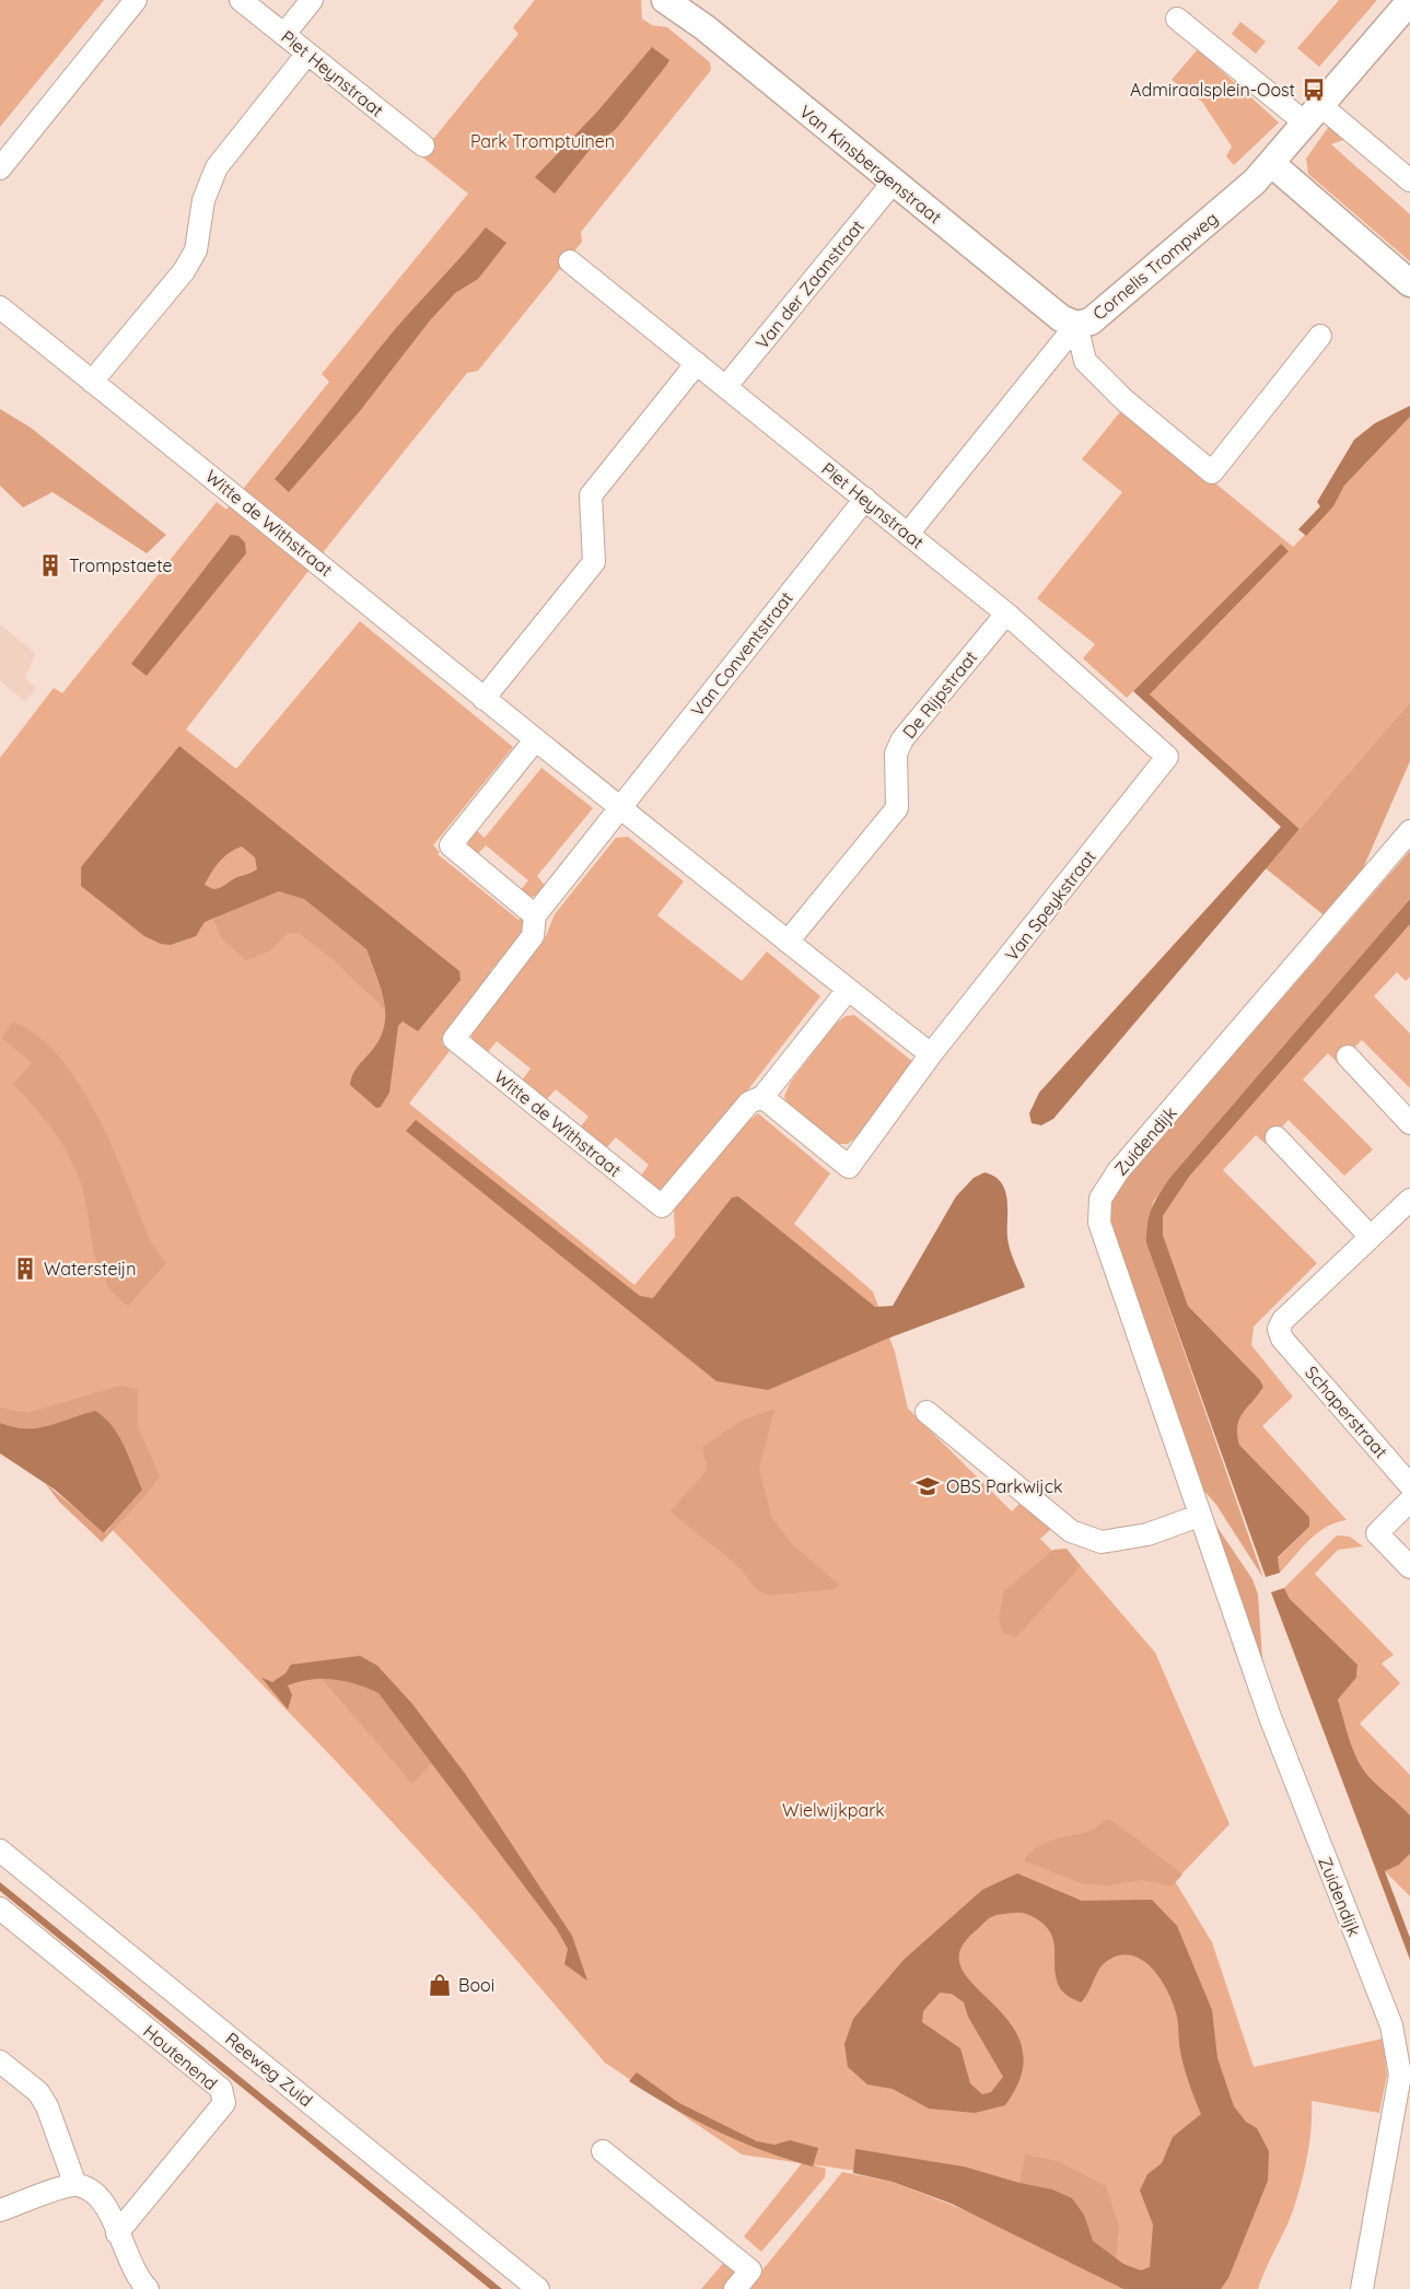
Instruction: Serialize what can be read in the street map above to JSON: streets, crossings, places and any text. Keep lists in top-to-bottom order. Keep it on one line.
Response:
{"streets":{"street":["Piet Heynstraat","Van Kinsbergenstraat","Cornelis Trompweg","Van der Zaanstraat","Witte de Withstraat","Van Conventstraat","De Rijpstraat","Van Speykstraat","Zuidendijk","Schaperstraat","Houtenend","Reeweg Zuid"]},"crossings":[["Piet Heynstraat","Cornelis Trompweg"],["Piet Heynstraat","Van der Zaanstraat"],["Piet Heynstraat","Van Conventstraat"],["Piet Heynstraat","De Rijpstraat"],["Piet Heynstraat","Van Speykstraat"],["Van Kinsbergenstraat","Cornelis Trompweg"],["Van Kinsbergenstraat","Van der Zaanstraat"],["Witte de Withstraat","Van Conventstraat"],["Witte de Withstraat","De Rijpstraat"],["Witte de Withstraat","Van Speykstraat"]],"parks":["Park Tromptuinen","Wielwijkpark"],"places":{"bus stop":["Admiraalsplein-Oost"],"building":["Trompstaete","Watersteijn"],"school or university":["OBS Parkwijck"],"shop":["Booi"]}}
